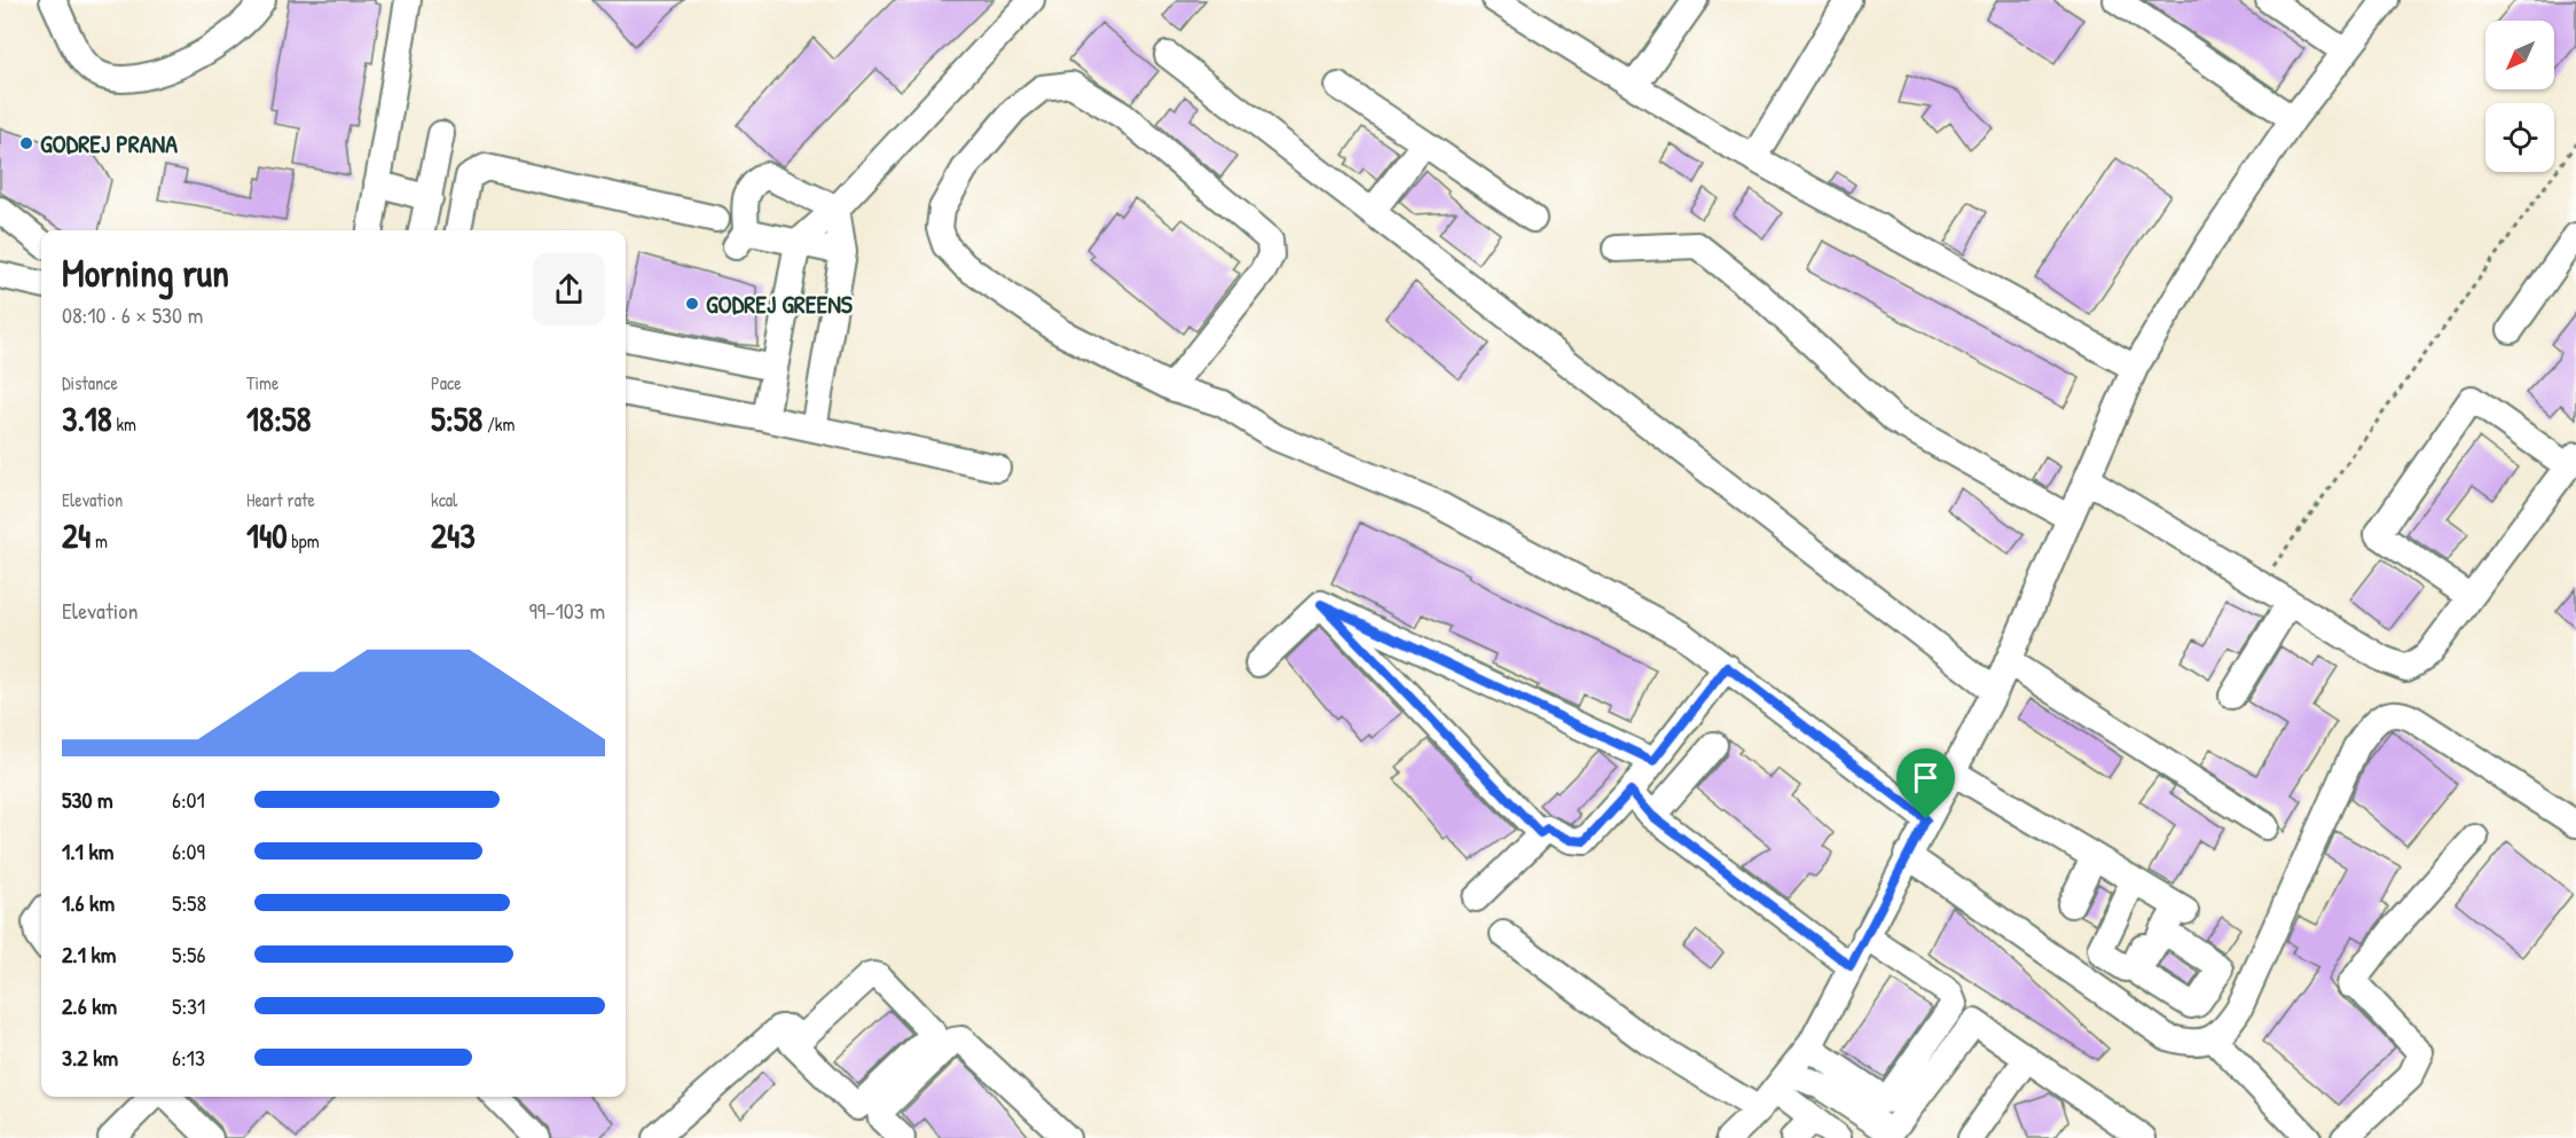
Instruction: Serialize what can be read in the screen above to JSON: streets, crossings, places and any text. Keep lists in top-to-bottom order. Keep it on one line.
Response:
{"places":["GODREJ PRANA","GODREJ GREENS"],"north":"bottom left","page":{"heading":["Morning run","08:10 · 6 × 530 m"],"stats":[["Distance","3.18 km"],["Time","18:58"],["Pace","5:58 /km"],["Elevation","24 m"],["Heart rate","140 bpm"],["kcal","243"]],"chart":["Elevation","99–103 m"],"list":[{"name":"530 m","note":"6:01"},{"name":"1.1 km","note":"6:09"},{"name":"1.6 km","note":"5:58"},{"name":"2.1 km","note":"5:56"},{"name":"2.6 km","note":"5:31"},{"name":"3.2 km","note":"6:13"}]}}
